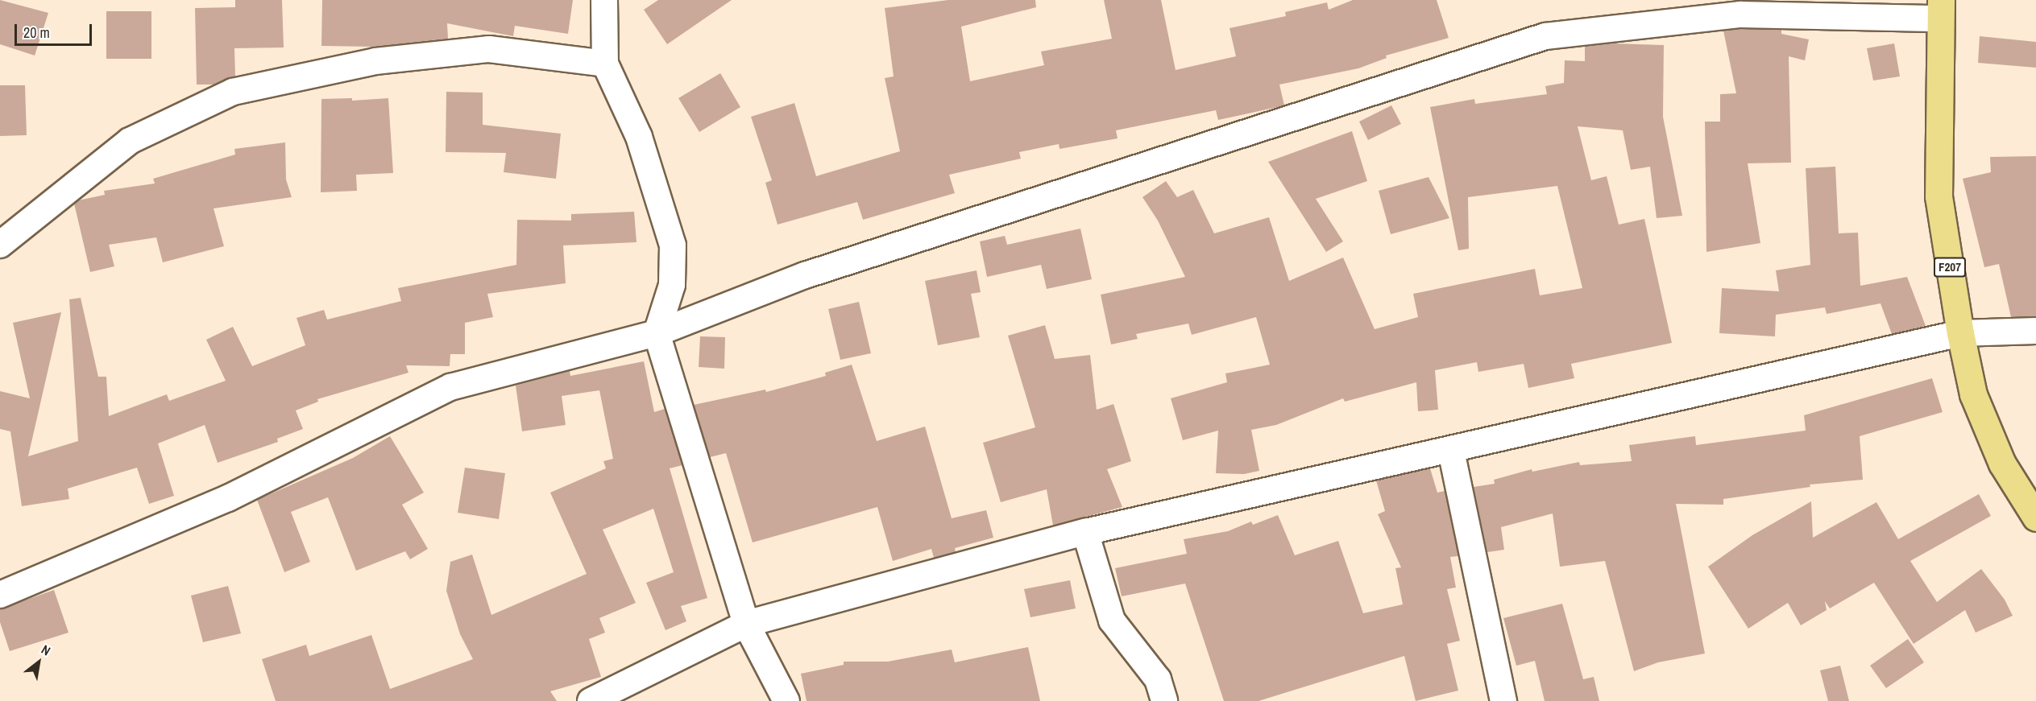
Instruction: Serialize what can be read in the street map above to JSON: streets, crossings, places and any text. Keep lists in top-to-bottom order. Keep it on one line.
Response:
{"streets":{"main road":["F207"]},"scale_bar":"20 m","north":"top right"}
